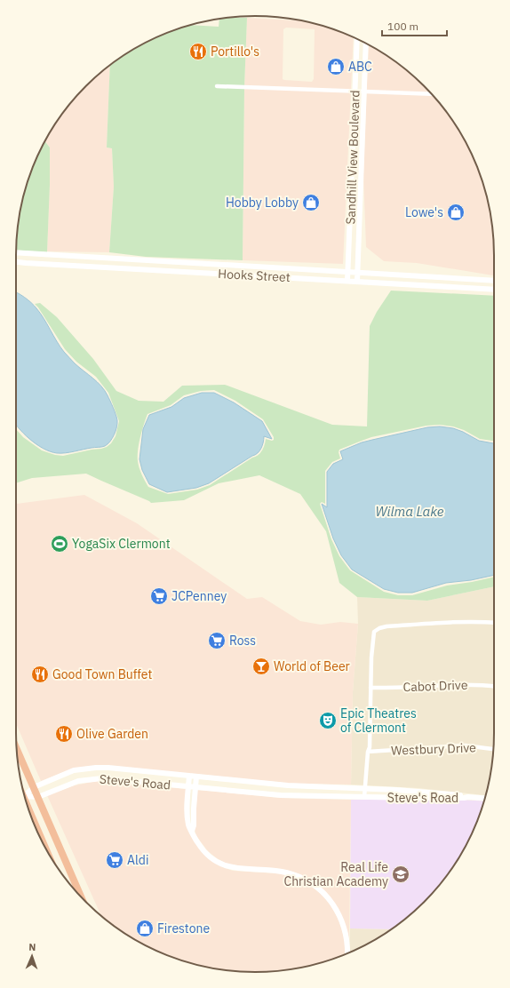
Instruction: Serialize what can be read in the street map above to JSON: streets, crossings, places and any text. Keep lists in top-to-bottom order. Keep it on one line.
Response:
{"streets":{"street":["Sandhill View Boulevard","Hooks Street","Cabot Drive","Westbury Drive","Steve's Road"]},"crossings":[["Sandhill View Boulevard","Hooks Street"]],"water":["Wilma Lake"],"places":{"restaurant":["Portillo's","Good Town Buffet","Olive Garden"],"shop":["ABC","Hobby Lobby","Lowe's","Firestone"],"sports":["YogaSix Clermont"],"supermarket":["JCPenney","Ross","Aldi"],"bar":["World of Beer"],"theatre":["Epic Theatres of Clermont"],"school or university":["Real Life Christian Academy"]},"scale_bar":"100 m","north":"top"}
